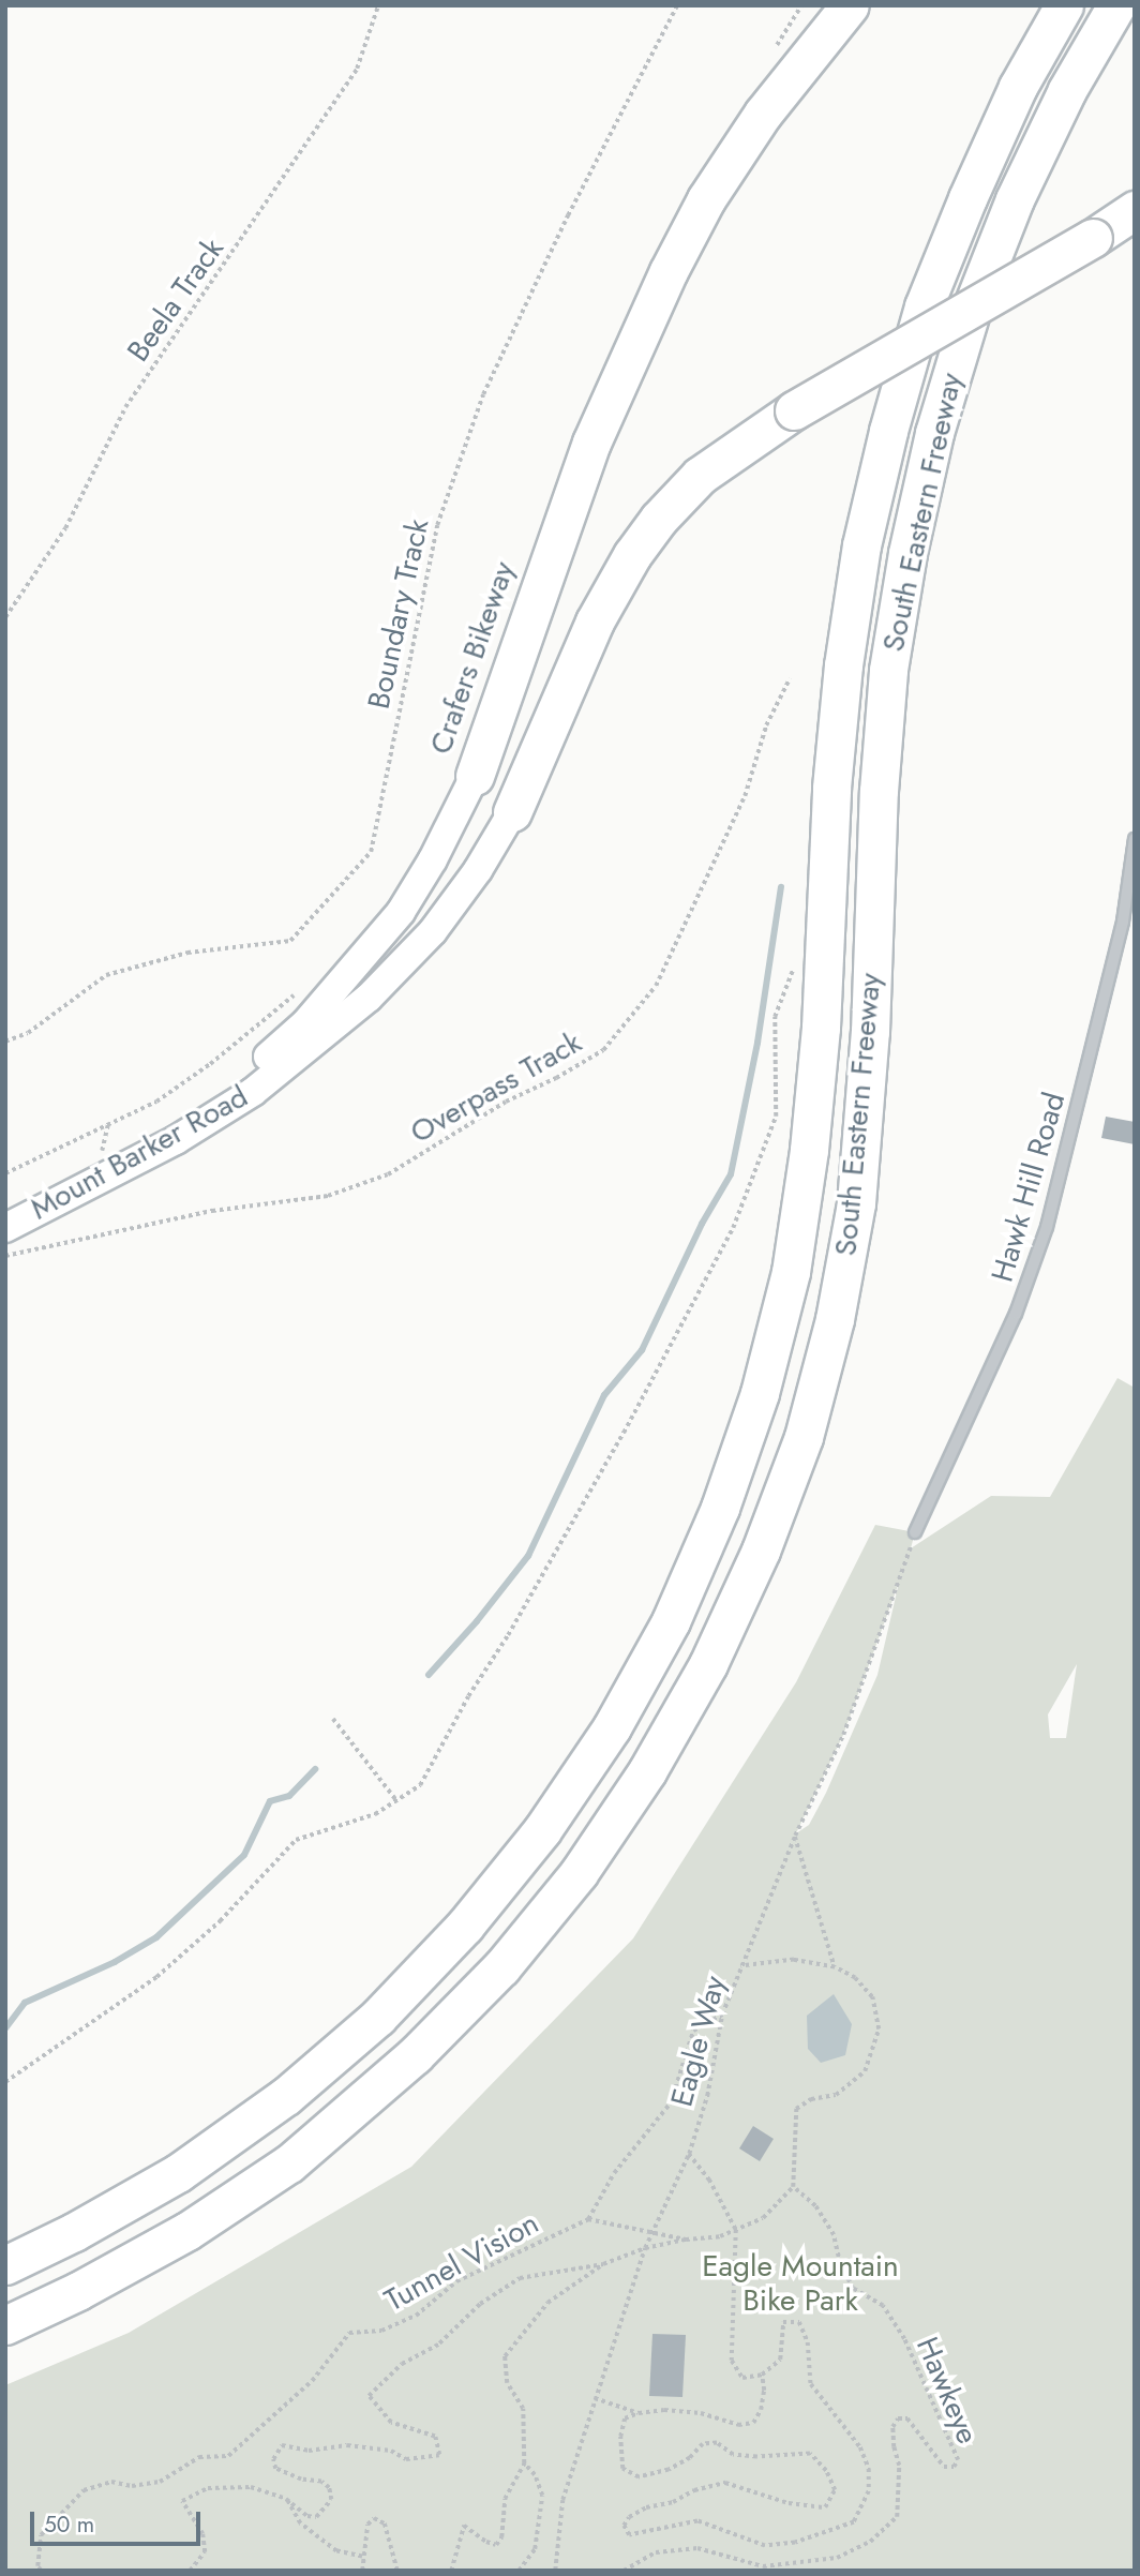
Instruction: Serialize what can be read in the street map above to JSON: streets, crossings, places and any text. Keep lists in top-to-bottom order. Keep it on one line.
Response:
{"streets":{"highway":["South Eastern Freeway"],"main road":["Mount Barker Road"],"lane":["Hawk Hill Road"],"path":["Beela Track","Boundary Track","Overpass Track","Eagle Way","Tunnel Vision","Hawkeye"]},"crossings":[["Hawk Hill Road","Eagle Way"]],"parks":["Eagle Mountain Bike Park"],"scale_bar":"50 m"}
